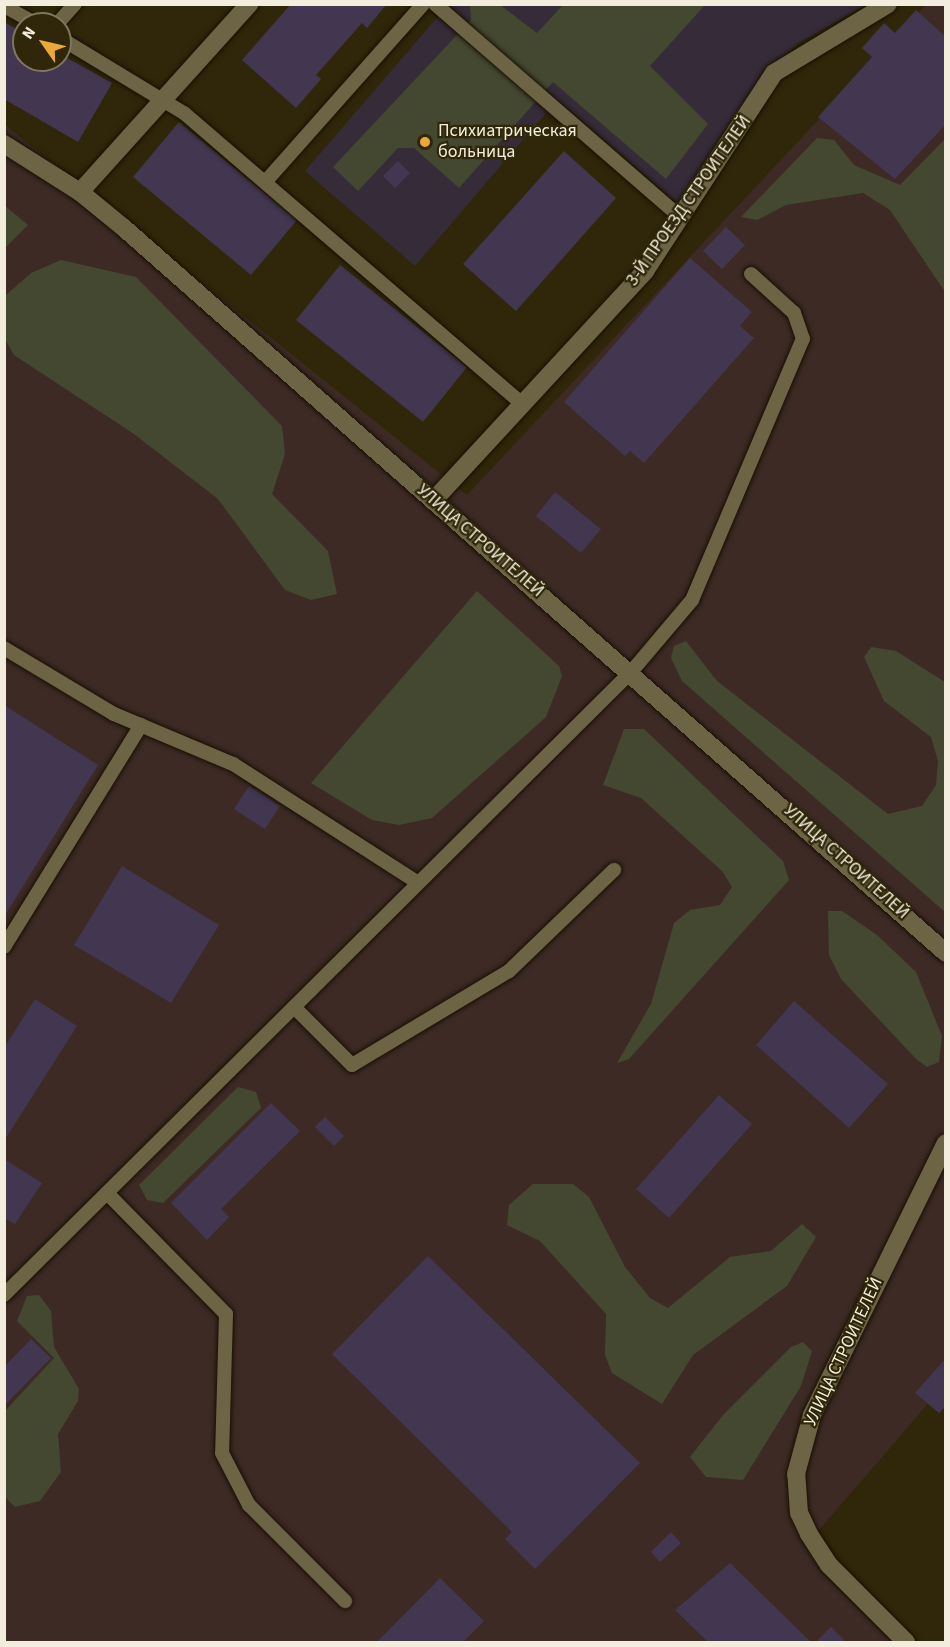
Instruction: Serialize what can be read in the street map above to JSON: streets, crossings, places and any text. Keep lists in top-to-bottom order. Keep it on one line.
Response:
{"streets":{"main road":["3-Й ПРОЕЗД СТРОИТЕЛЕЙ","УЛИЦА СТРОИТЕЛЕЙ"]},"crossings":[["3-Й ПРОЕЗД СТРОИТЕЛЕЙ","УЛИЦА СТРОИТЕЛЕЙ"]],"places":["Психиатрическая больница"],"north":"top left"}
